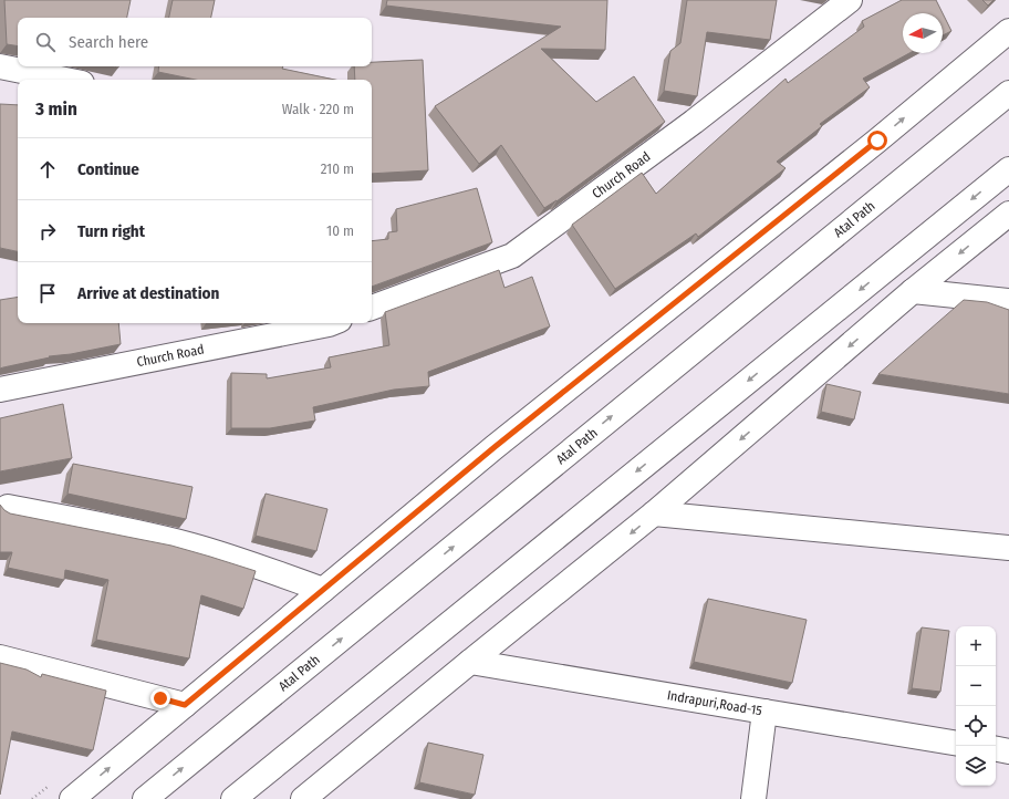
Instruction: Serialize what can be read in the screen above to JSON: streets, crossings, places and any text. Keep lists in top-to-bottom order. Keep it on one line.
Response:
{"streets":{"street":["Church Road","Atal Path","Indrapuri,Road-15"]},"north":"left","page":{"search":"Search here","heading":["3 min","Walk · 220 m"],"list":[["Continue","210 m"],["Turn right","10 m"],"Arrive at destination"],"map_buttons":["+","−"]}}
